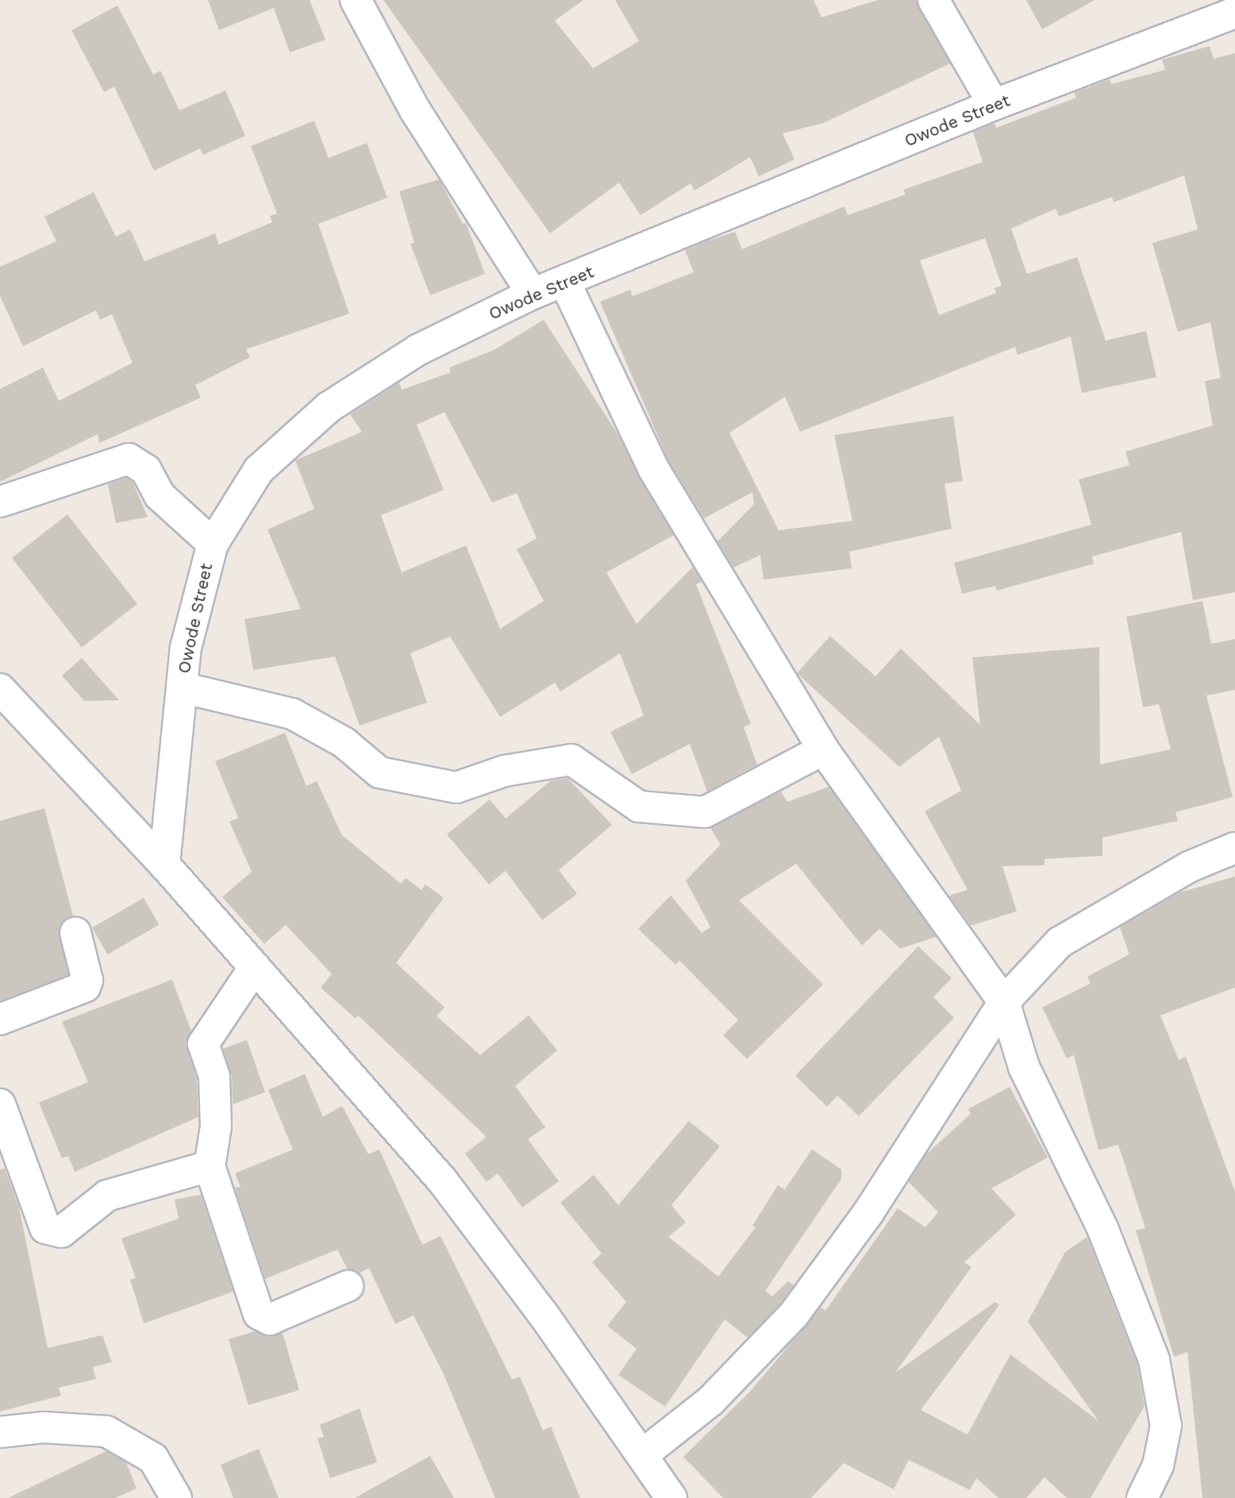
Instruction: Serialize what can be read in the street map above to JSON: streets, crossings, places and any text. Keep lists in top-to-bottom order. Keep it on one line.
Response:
{"streets":{"street":["Owode Street"]}}
